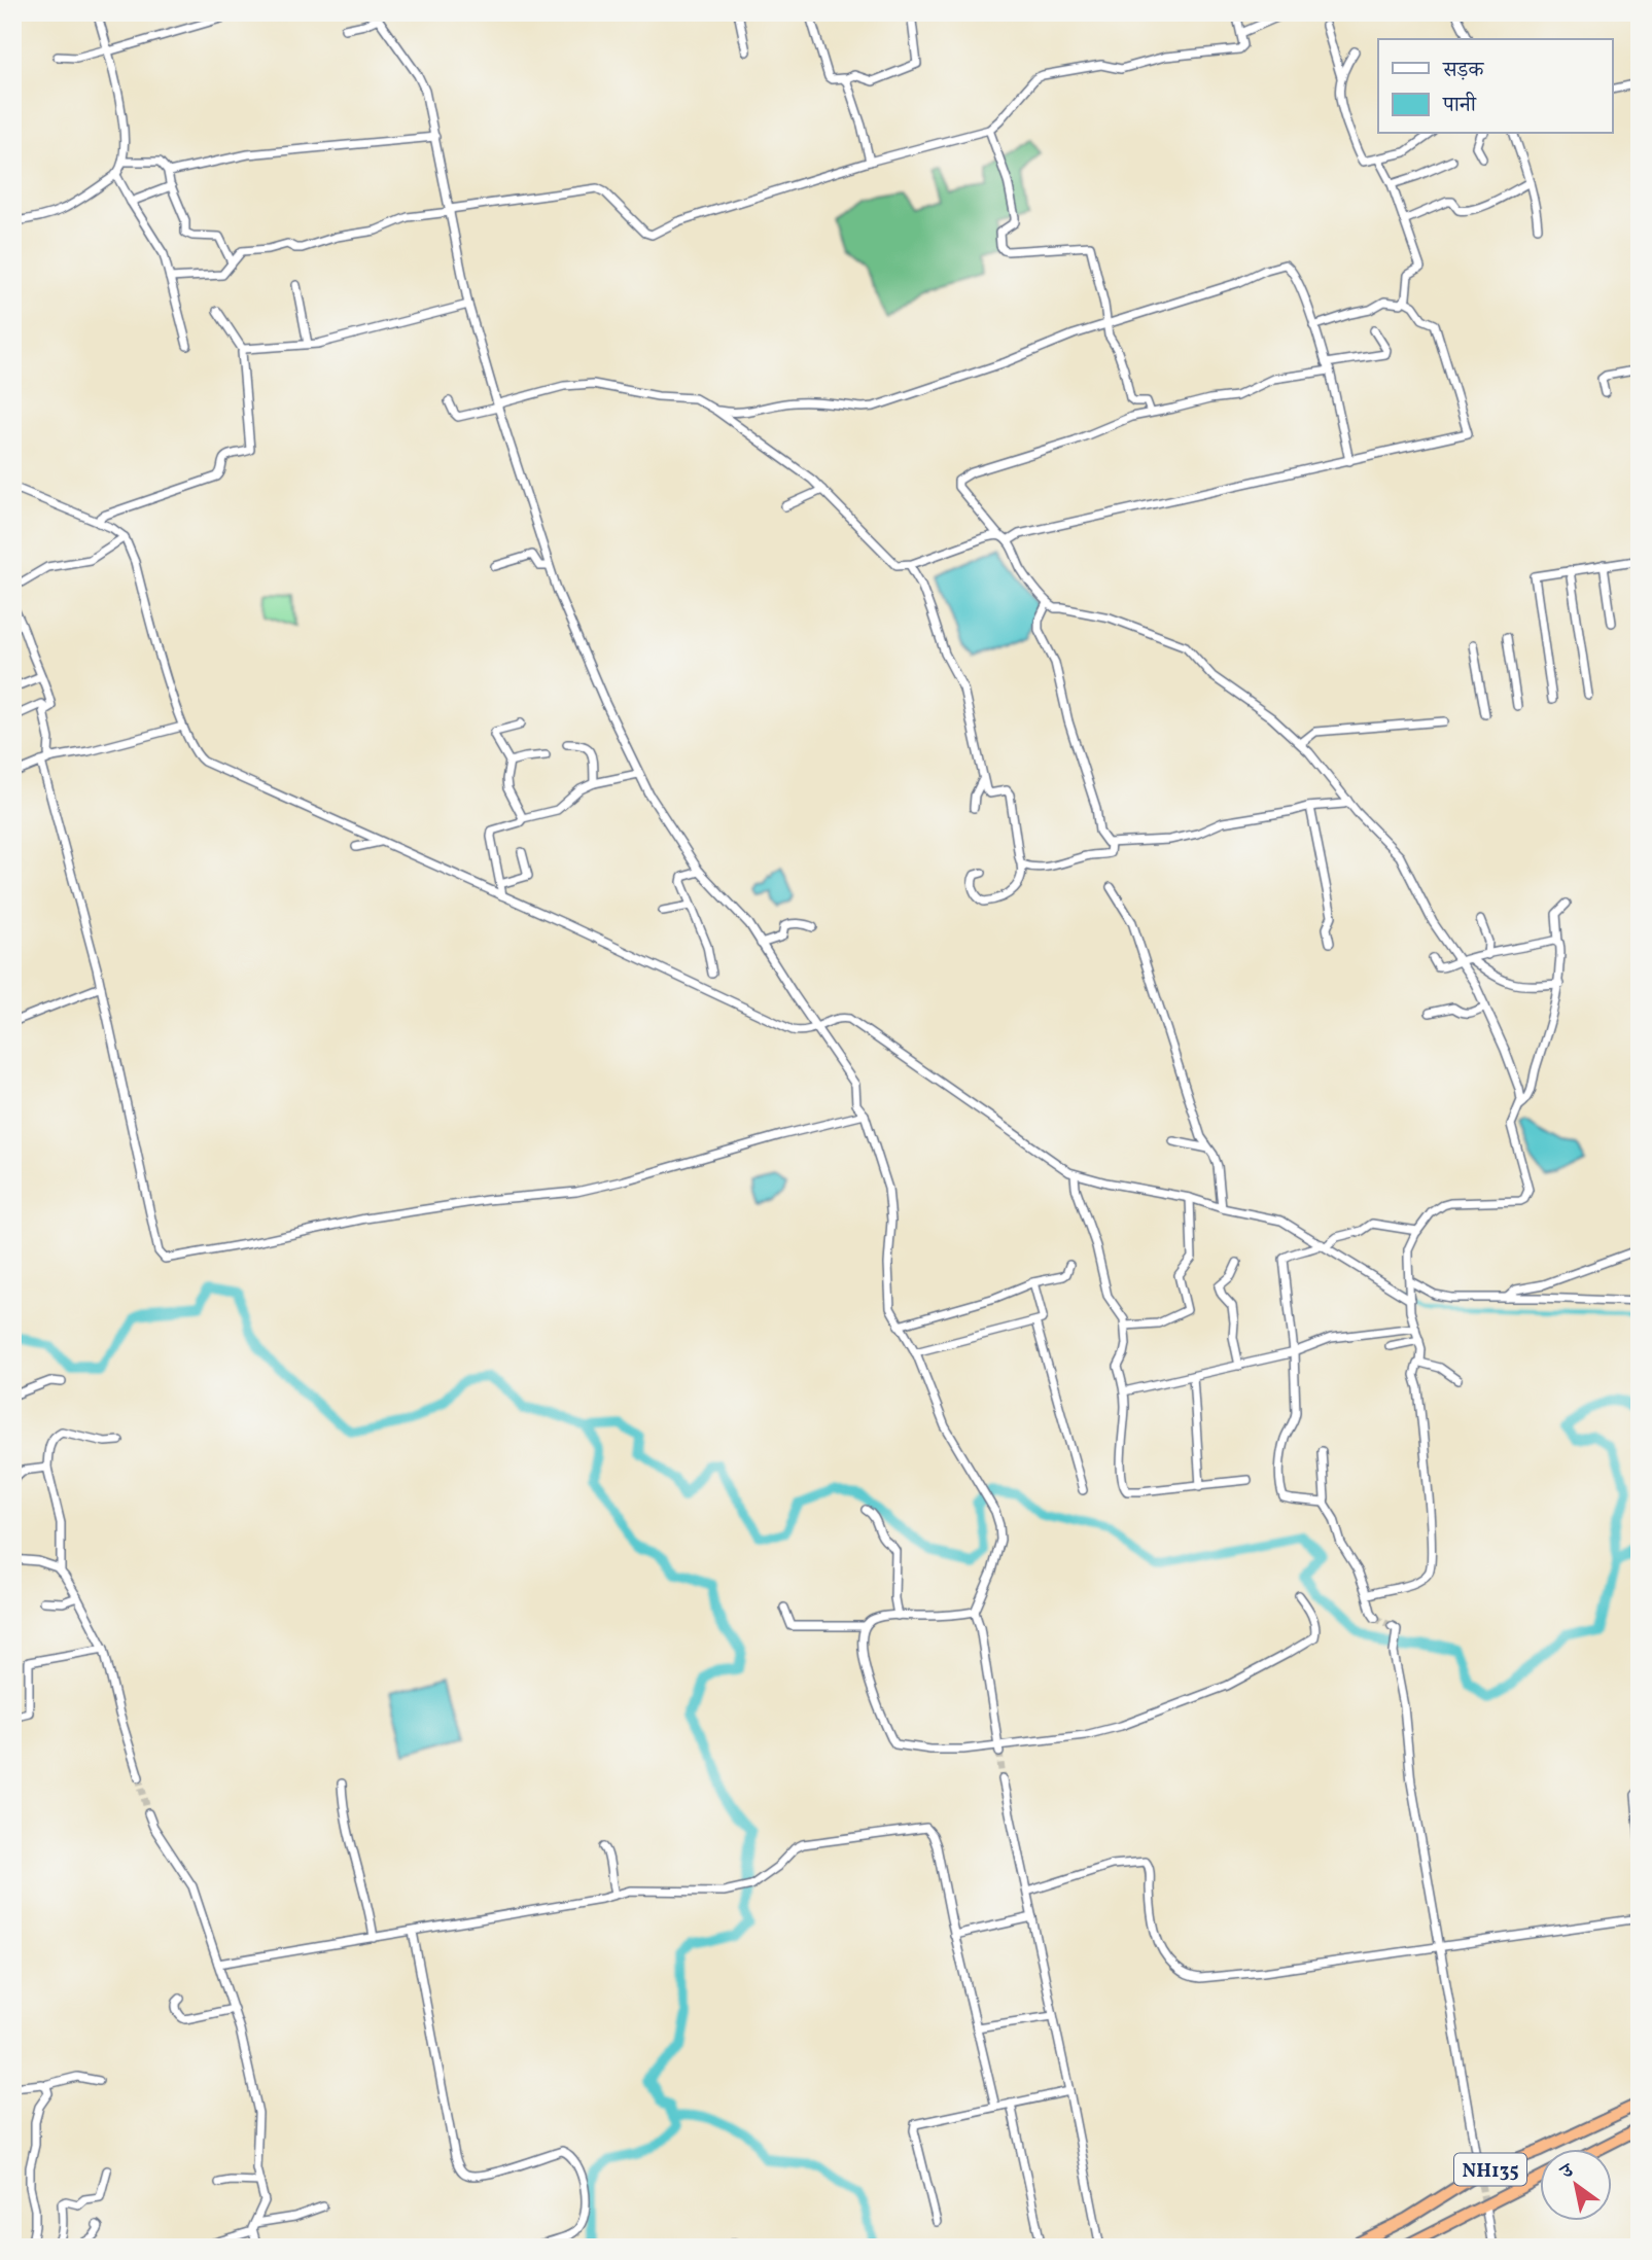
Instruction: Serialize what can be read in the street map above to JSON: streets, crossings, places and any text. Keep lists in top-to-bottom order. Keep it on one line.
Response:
{"streets":{"highway":["NH135"]},"legend":["सड़क","पानी"],"north":"top left"}
